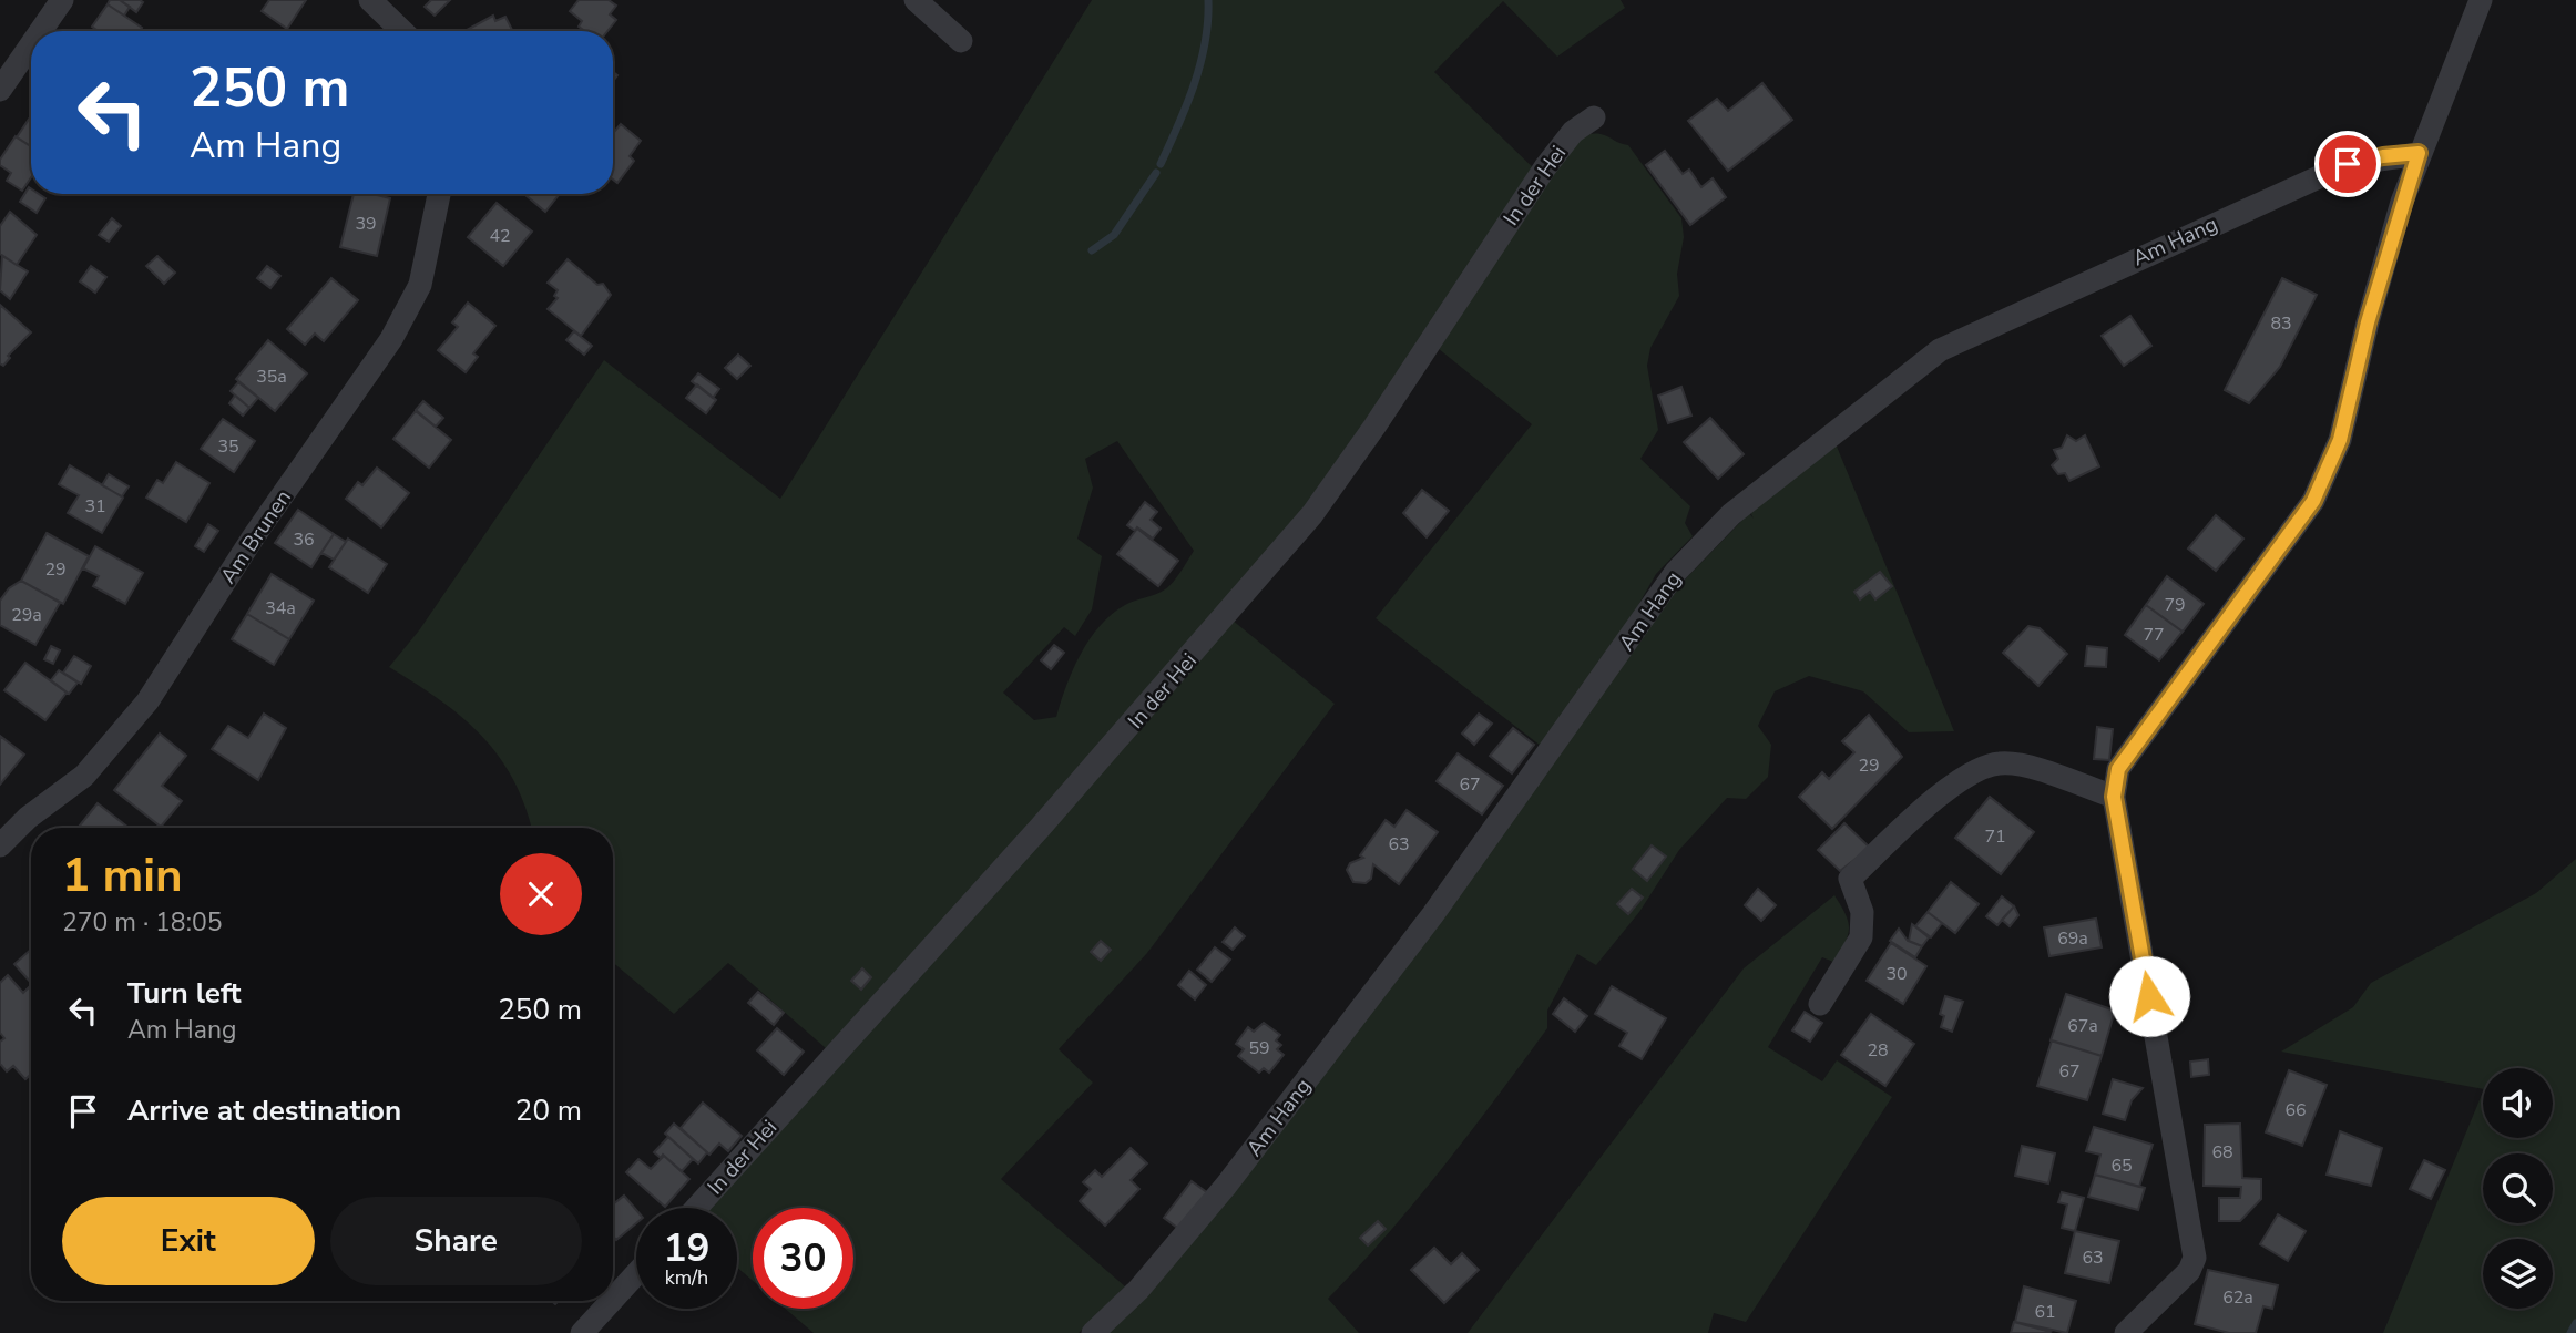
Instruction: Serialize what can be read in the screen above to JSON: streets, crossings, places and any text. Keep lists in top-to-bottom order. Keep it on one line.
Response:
{"streets":{"street":["In der Hei","Am Hang","Am Brunen"]},"house_numbers":["39","42","83","35a","35","31","36","29","79","34a","29a","77","29","67","71","63","69a","30","67a","59","28","67","66","68","65","63","62a","61"],"page":{"turn":["250 m","Am Hang"],"heading":["1 min","270 m · 18:05"],"list":[{"name":"Turn left","note":"Am Hang","value":"250 m"},{"name":"Arrive at destination","value":"20 m"}],"buttons":["Exit","Share"],"speed":"19 km/h","limit":"30"}}
